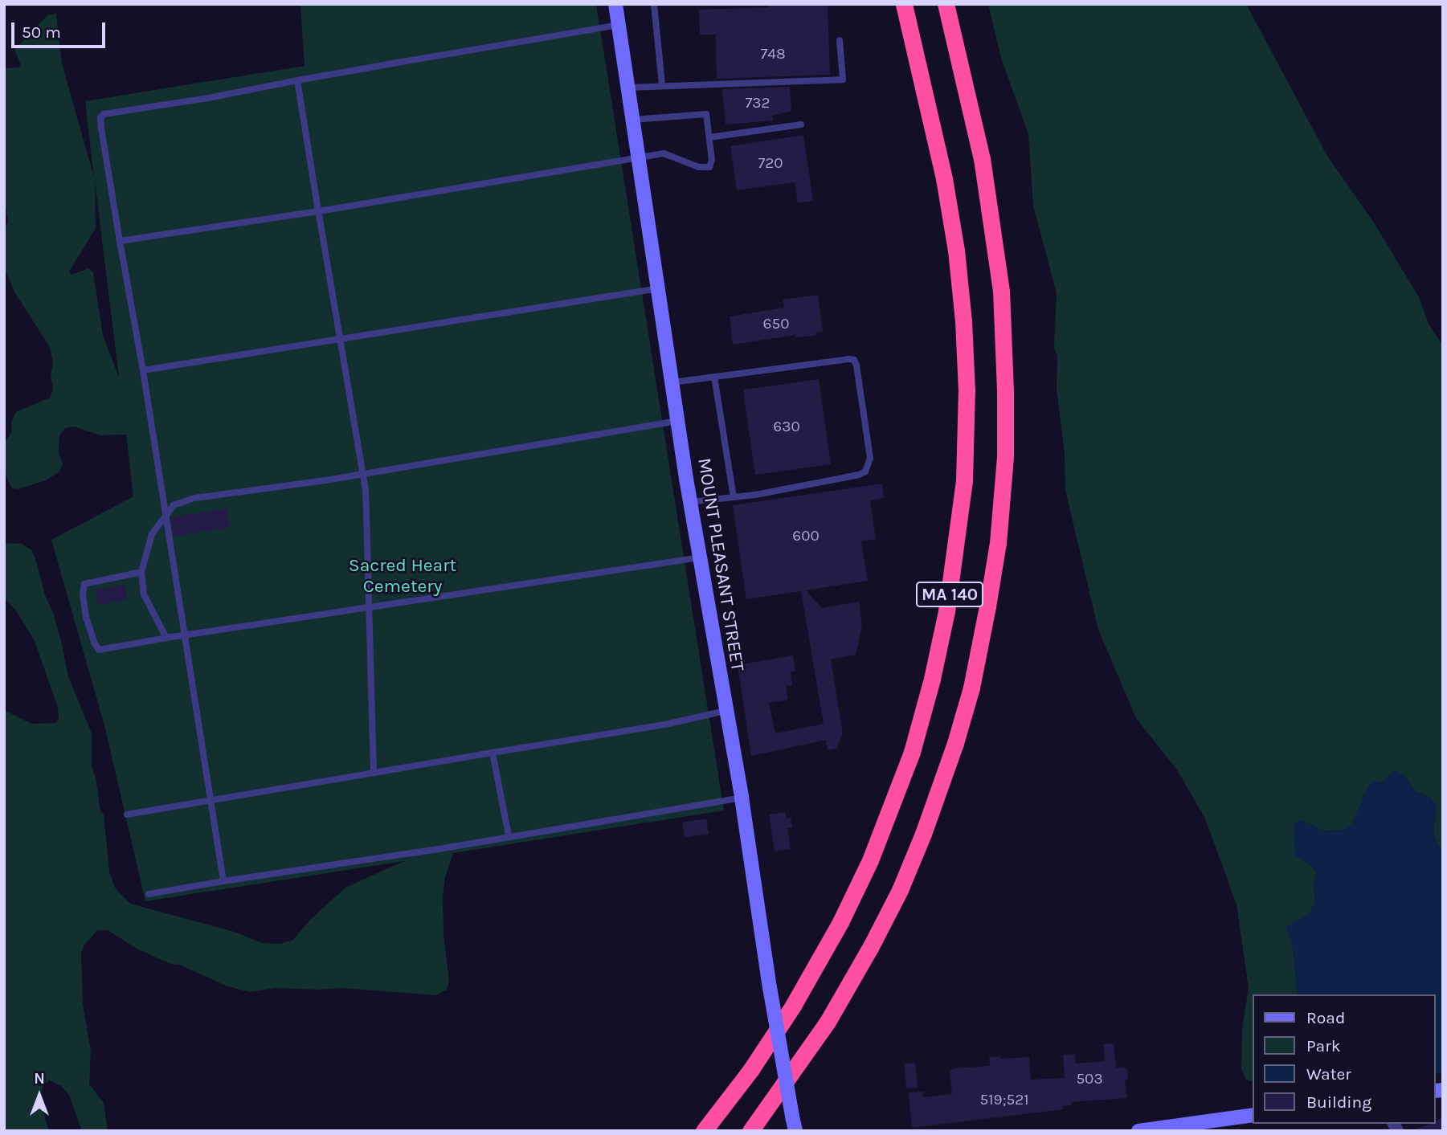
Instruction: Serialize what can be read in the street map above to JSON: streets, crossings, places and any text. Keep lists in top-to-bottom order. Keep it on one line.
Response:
{"streets":{"highway":["MA 140"],"main road":["MOUNT PLEASANT STREET"]},"parks":["Sacred Heart Cemetery"],"house_numbers":["748","732","720","650","630","600","503","519;521"],"legend":["Road","Park","Water","Building"],"scale_bar":"50 m","north":"top"}
